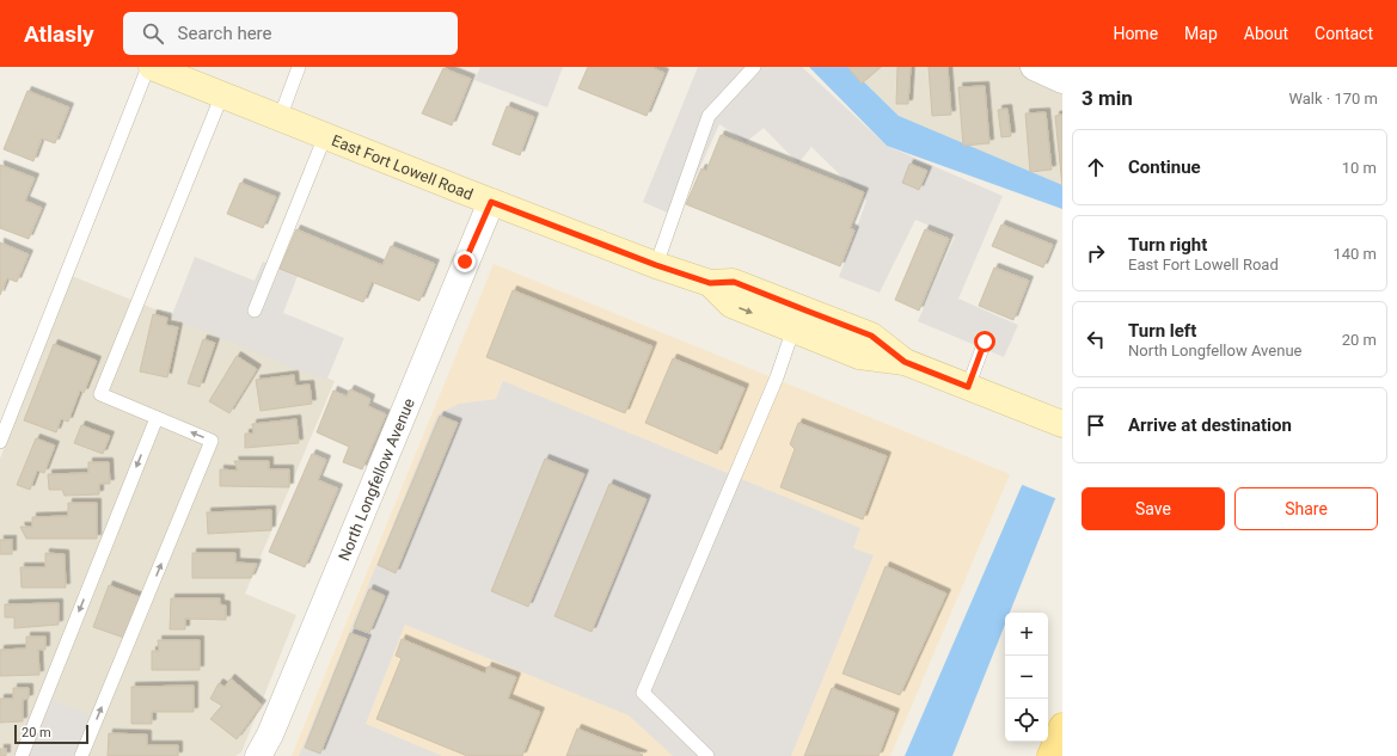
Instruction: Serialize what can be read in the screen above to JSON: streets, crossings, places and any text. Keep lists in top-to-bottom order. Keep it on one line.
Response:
{"streets":{"main road":["East Fort Lowell Road"],"street":["North Longfellow Avenue"]},"crossings":[["East Fort Lowell Road","North Longfellow Avenue"]],"scale_bar":"20 m","page":{"header":"Atlasly","search":"Search here","nav":["Home","Map","About","Contact"],"heading":["3 min","Walk · 170 m"],"list":[["Continue","10 m"],["Turn right","East Fort Lowell Road","140 m"],["Turn left","North Longfellow Avenue","20 m"],"Arrive at destination"],"buttons":["Save","Share"],"map_buttons":["+","−"],"scale":"20 m"}}
